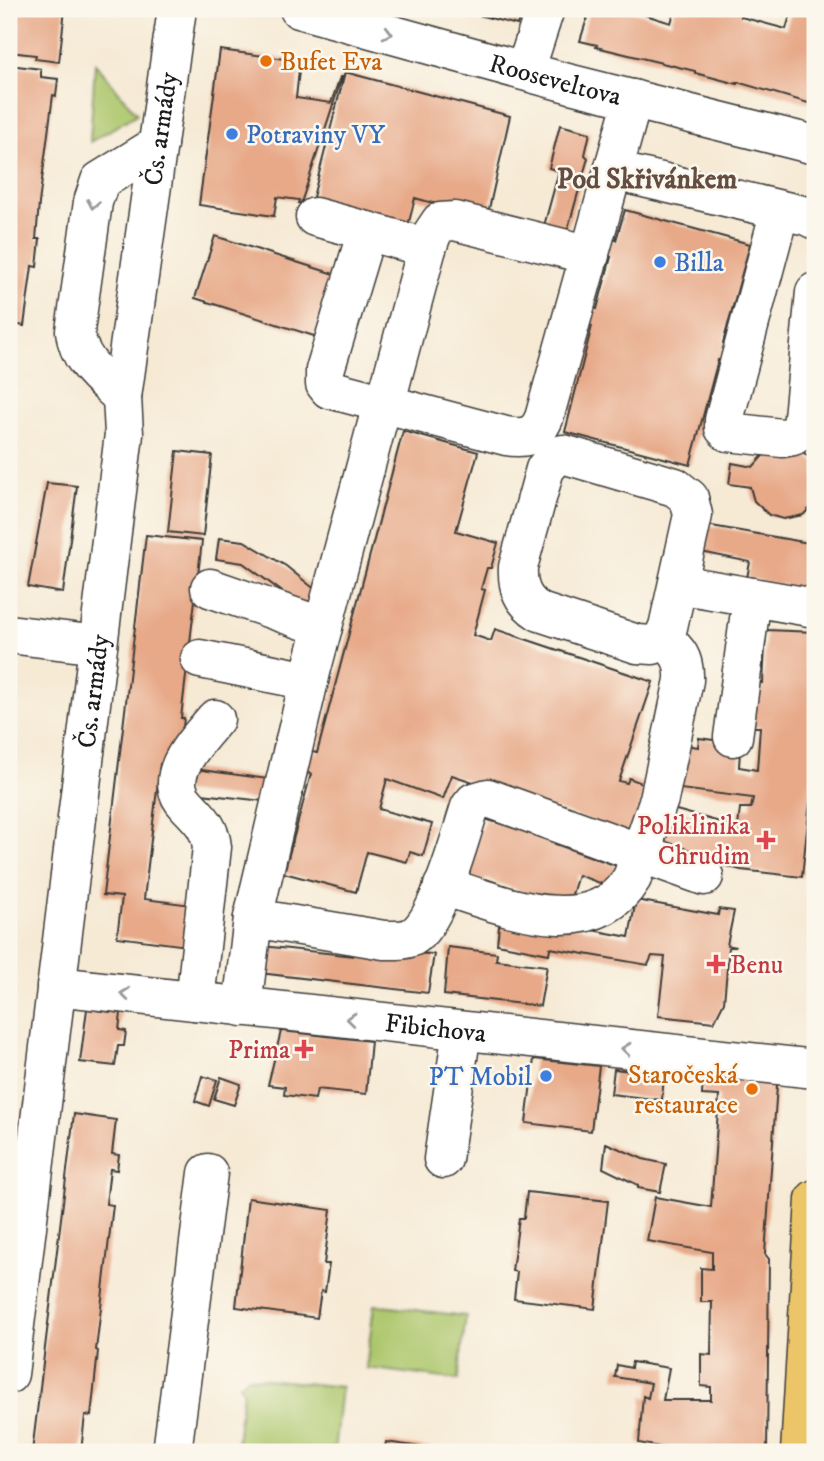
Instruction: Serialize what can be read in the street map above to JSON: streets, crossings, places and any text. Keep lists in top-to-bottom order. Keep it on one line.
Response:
{"streets":{"street":["Rooseveltova","Čs. armády","Fibichova"]},"crossings":[["Čs. armády","Fibichova"]],"one_way":["Fibichova"],"districts":["Pod Skřivánkem"],"places":{"other":["Bufet Eva","Potraviny VY","Billa","PT Mobil","Staročeská restaurace"],"health":["Poliklinika Chrudim","Benu","Prima"]}}
